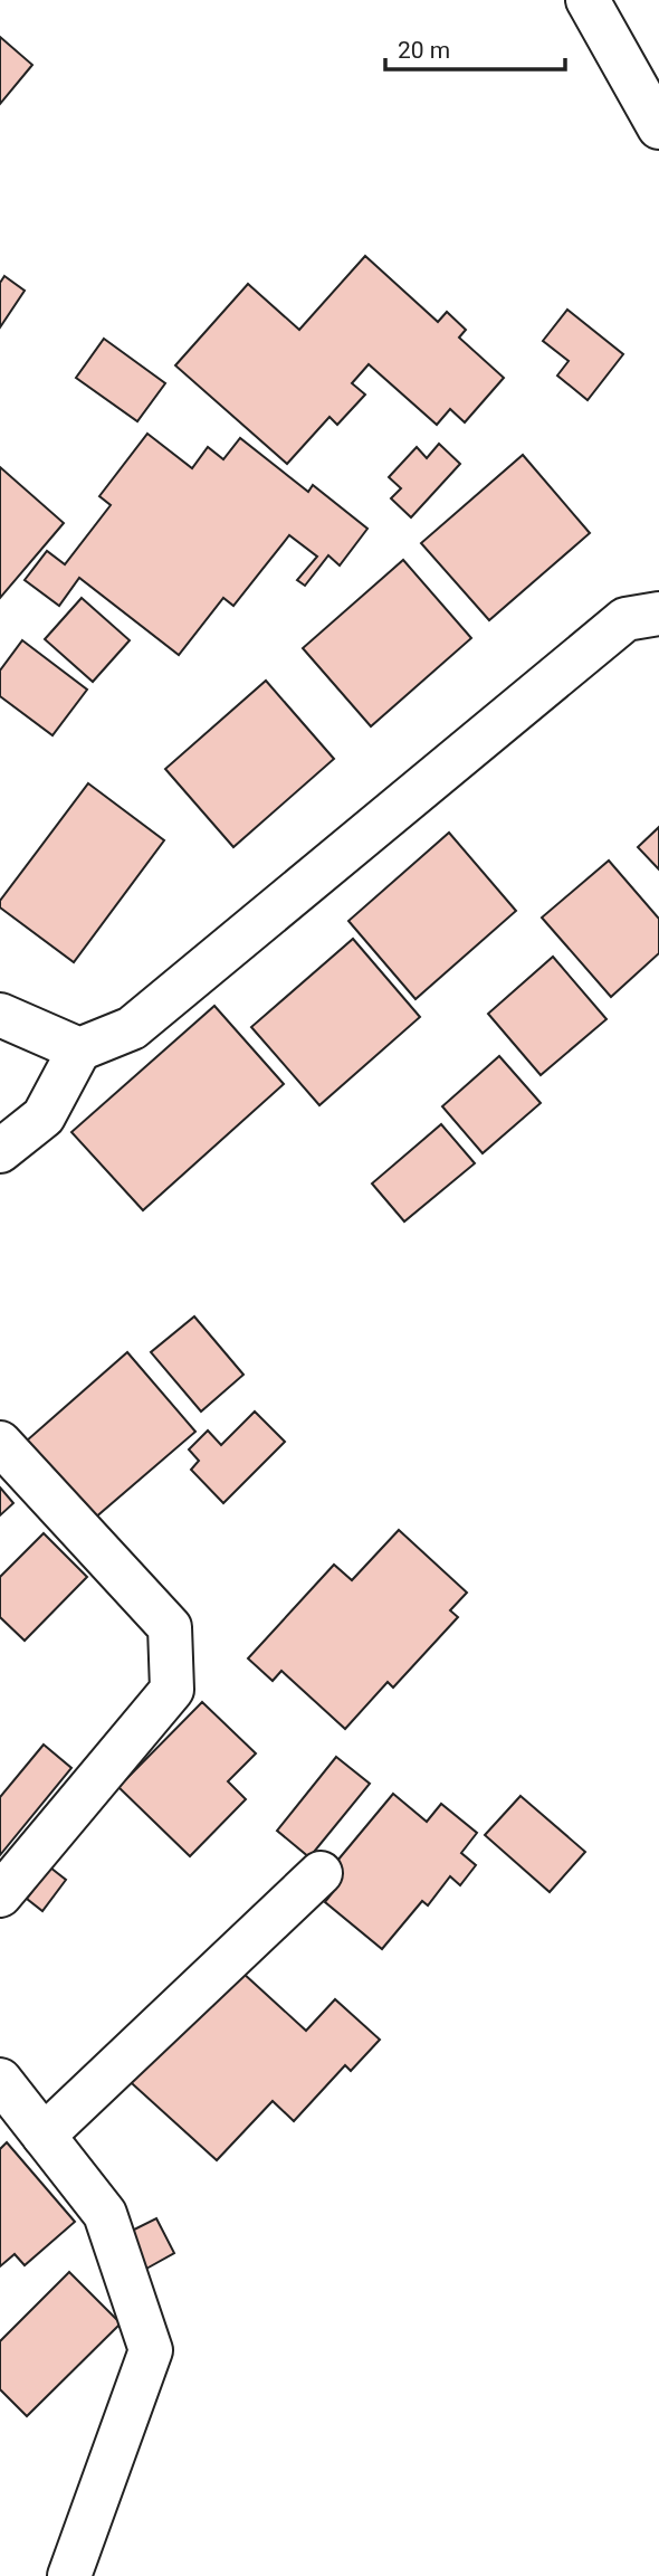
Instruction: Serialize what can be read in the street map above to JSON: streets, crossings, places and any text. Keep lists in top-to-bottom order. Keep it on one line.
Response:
{"scale_bar":"20 m"}
